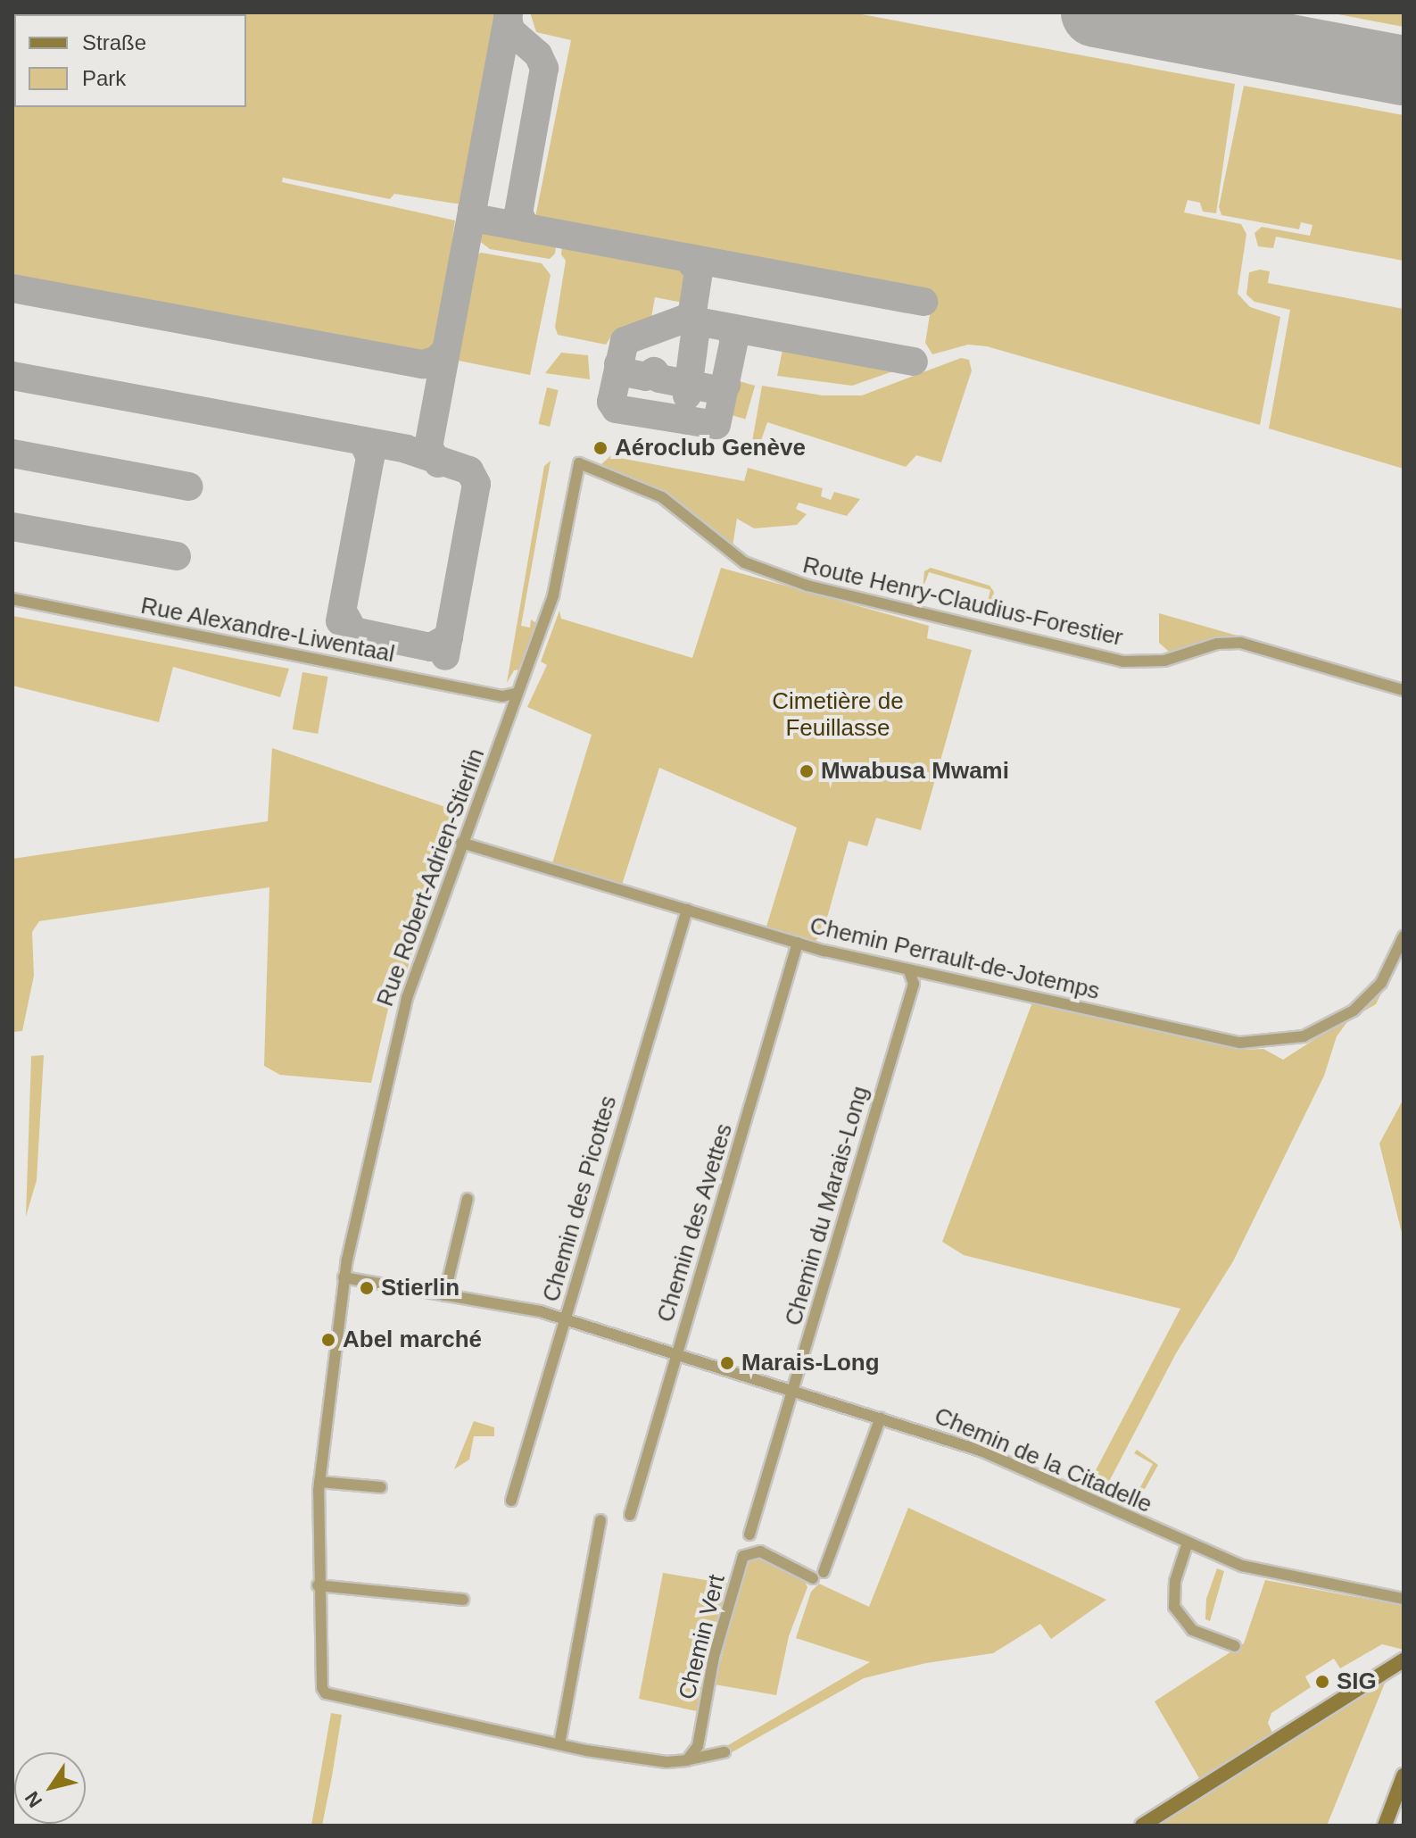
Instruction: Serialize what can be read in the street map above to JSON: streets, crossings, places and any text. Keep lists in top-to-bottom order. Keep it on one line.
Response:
{"streets":{"street":["Route Henry-Claudius-Forestier","Rue Alexandre-Liwentaal","Rue Robert-Adrien-Stierlin","Chemin Perrault-de-Jotemps","Chemin des Picottes","Chemin du Marais-Long","Chemin des Avettes","Chemin de la Citadelle","Chemin Vert"]},"crossings":[["Route Henry-Claudius-Forestier","Rue Robert-Adrien-Stierlin"],["Rue Alexandre-Liwentaal","Rue Robert-Adrien-Stierlin"],["Rue Robert-Adrien-Stierlin","Chemin Perrault-de-Jotemps"],["Rue Robert-Adrien-Stierlin","Chemin de la Citadelle"],["Chemin Perrault-de-Jotemps","Chemin des Picottes"],["Chemin Perrault-de-Jotemps","Chemin du Marais-Long"],["Chemin Perrault-de-Jotemps","Chemin des Avettes"],["Chemin des Picottes","Chemin de la Citadelle"],["Chemin du Marais-Long","Chemin de la Citadelle"],["Chemin des Avettes","Chemin de la Citadelle"],["Chemin de la Citadelle","Chemin Vert"]],"parks":["Cimetière de Feuillasse"],"places":["Aéroclub Genève","Mwabusa Mwami","Stierlin","Abel marché","Marais-Long","SIG"],"legend":["Straße","Park"],"north":"bottom left"}
